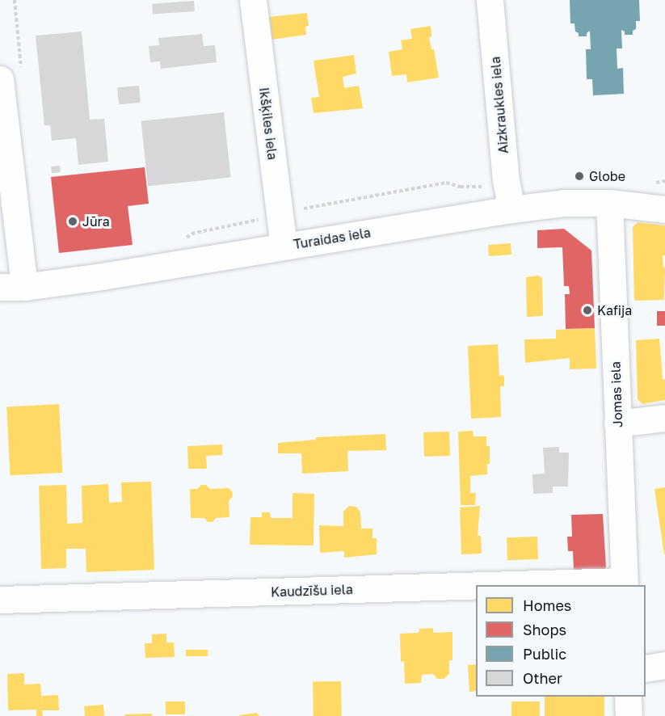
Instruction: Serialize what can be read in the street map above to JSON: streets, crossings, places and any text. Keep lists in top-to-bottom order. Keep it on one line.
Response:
{"streets":{"street":["Aizkraukles iela","Ikšķiles iela","Turaidas iela","Jomas iela","Kaudzīšu iela"]},"crossings":[["Aizkraukles iela","Turaidas iela"],["Ikšķiles iela","Turaidas iela"],["Turaidas iela","Jomas iela"],["Jomas iela","Kaudzīšu iela"]],"places":["Globe","Jūra","Kafija"],"legend":["Homes","Shops","Public","Other"]}
